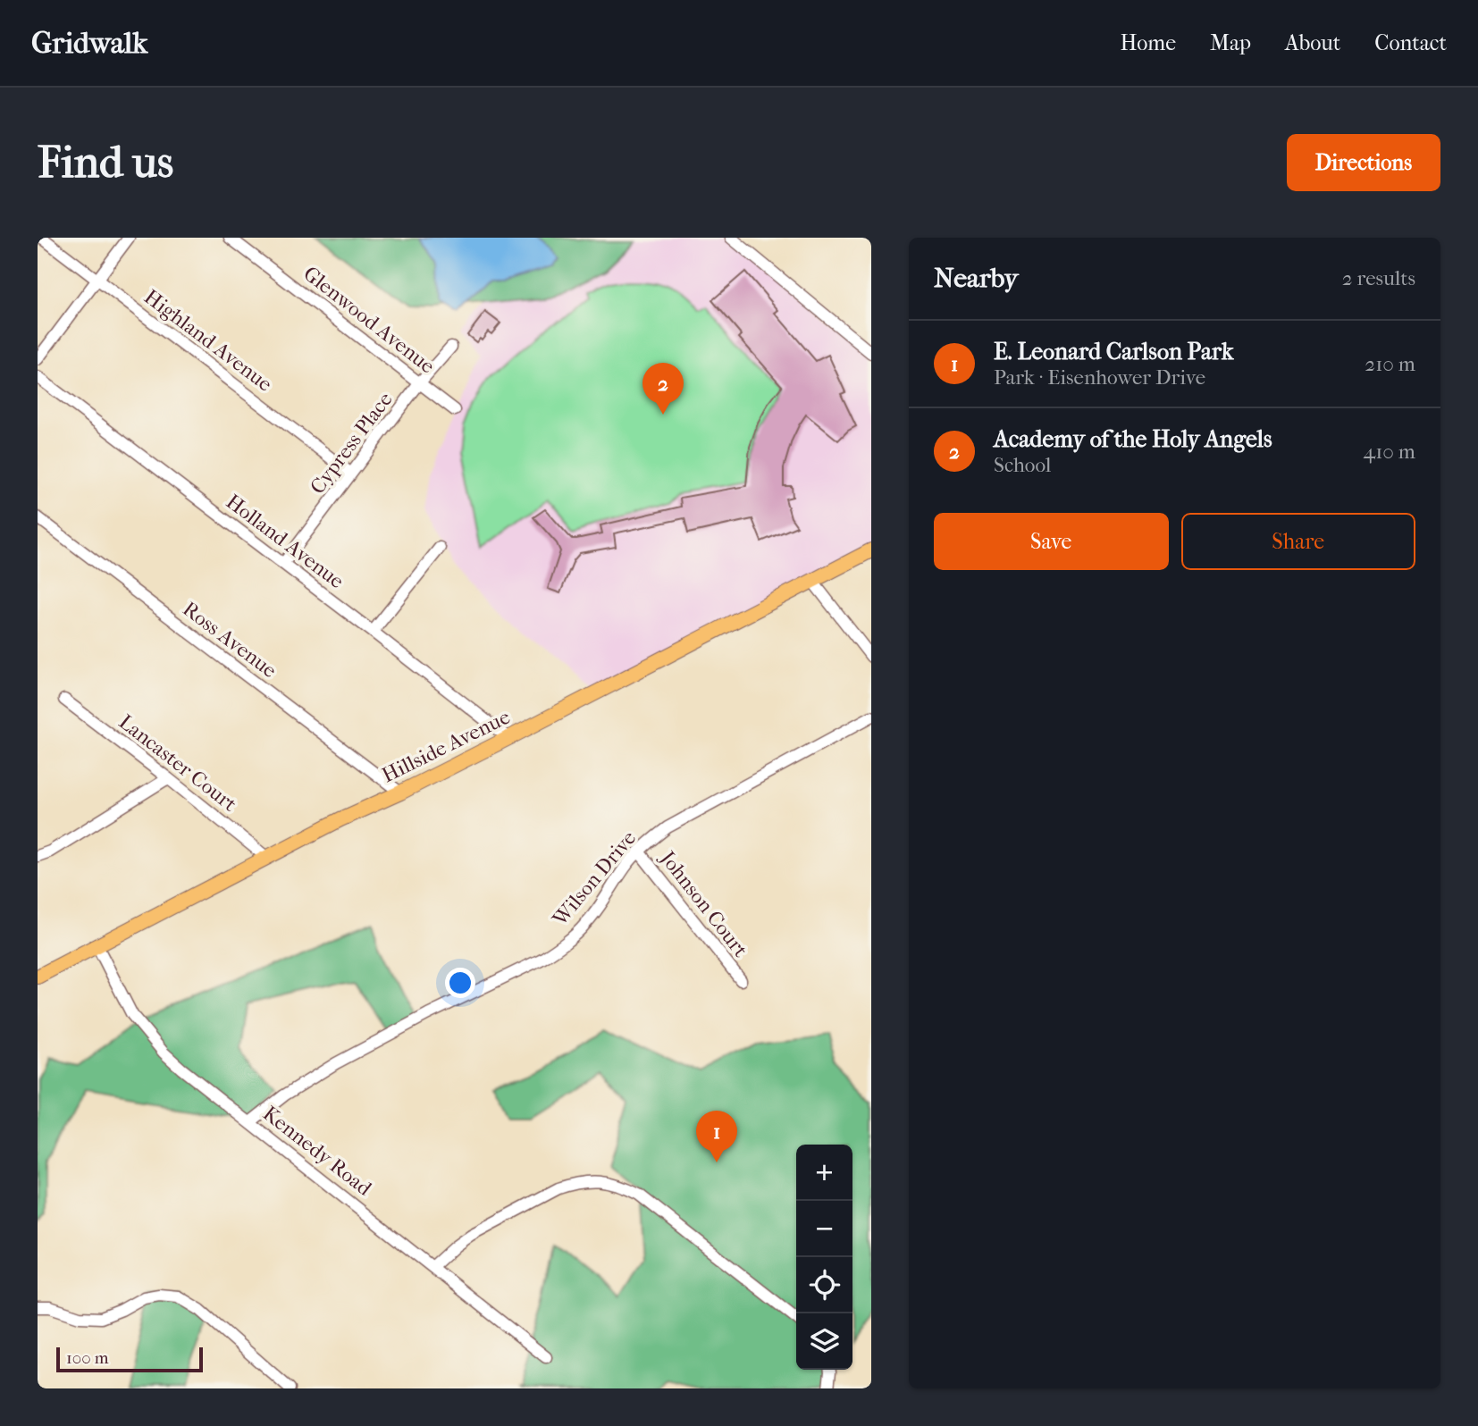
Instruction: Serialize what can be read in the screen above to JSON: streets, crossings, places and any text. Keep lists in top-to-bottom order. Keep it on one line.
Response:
{"streets":{"main road":["Hillside Avenue"],"street":["Glenwood Avenue","Highland Avenue","Cypress Place","Holland Avenue","Ross Avenue","Lancaster Court","Wilson Drive","Johnson Court","Kennedy Road"]},"crossings":[["Glenwood Avenue","Cypress Place"],["Highland Avenue","Cypress Place"],["Cypress Place","Holland Avenue"],["Holland Avenue","Hillside Avenue"],["Ross Avenue","Hillside Avenue"],["Hillside Avenue","Lancaster Court"],["Hillside Avenue","Kennedy Road"],["Wilson Drive","Johnson Court"],["Wilson Drive","Kennedy Road"]],"scale_bar":"100 m","page":{"header":"Gridwalk","nav":["Home","Map","About","Contact"],"buttons":["Directions",["Save","Share"]],"title":"Find us","heading":["Nearby","2 results"],"list":[{"mark":"1","name":"E. Leonard Carlson Park","note":"Park · Eisenhower Drive","value":"210 m"},{"mark":"2","name":"Academy of the Holy Angels","note":"School","value":"410 m"}],"pins":["2","1"],"map_buttons":["+","−"],"scale":"100 m"}}
